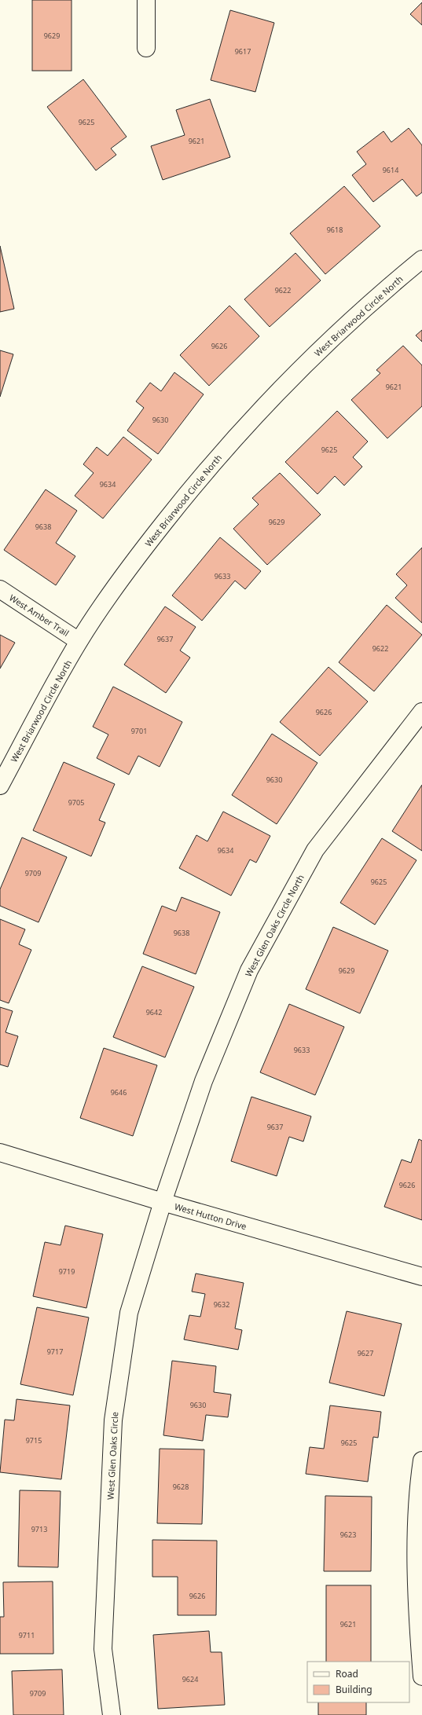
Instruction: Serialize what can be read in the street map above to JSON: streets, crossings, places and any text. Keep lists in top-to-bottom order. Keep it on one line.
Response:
{"streets":{"street":["West Briarwood Circle North","West Amber Trail","West Glen Oaks Circle North","West Hutton Drive","West Glen Oaks Circle"]},"crossings":[["West Briarwood Circle North","West Amber Trail"],["West Glen Oaks Circle North","West Hutton Drive"],["West Glen Oaks Circle North","West Glen Oaks Circle"],["West Hutton Drive","West Glen Oaks Circle"]],"house_numbers":["9629","9617","9625","9621","9614","9618","9622","9626","9621","9630","9625","9634","9629","9638","9633","9637","9622","9626","9701","9630","9705","9634","9709","9625","9638","9629","9642","9633","9646","9637","9626","9719","9632","9717","9627","9630","9715","9625","9628","9713","9623","9626","9621","9711","9624","9709"],"legend":["Road","Building"]}
